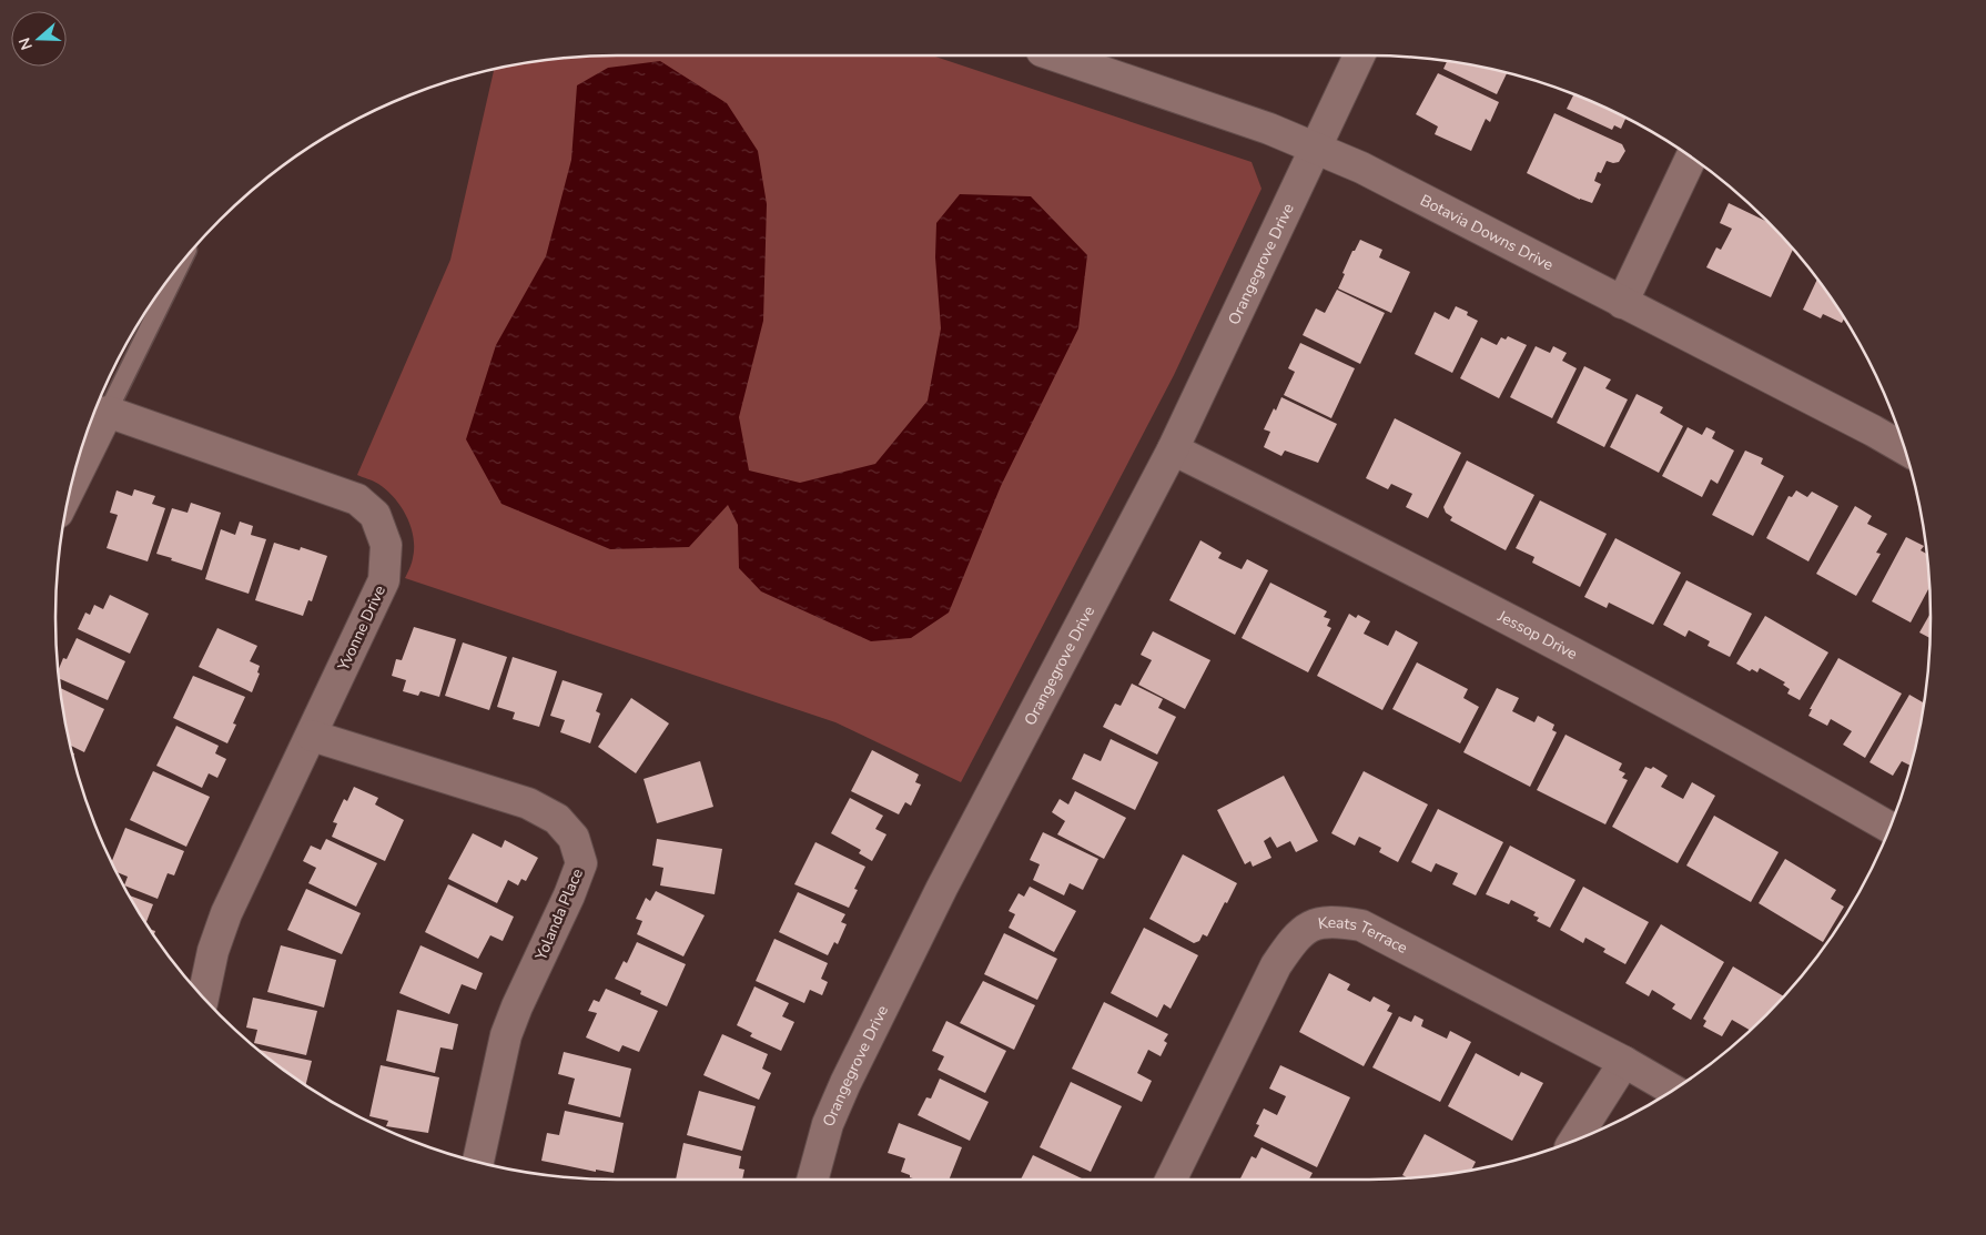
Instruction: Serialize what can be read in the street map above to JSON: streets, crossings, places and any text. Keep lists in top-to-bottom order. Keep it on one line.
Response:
{"streets":{"street":["Botavia Downs Drive","Orangegrove Drive","Yvonne Drive","Jessop Drive","Yolanda Place","Keats Terrace"]},"crossings":[["Botavia Downs Drive","Orangegrove Drive"],["Orangegrove Drive","Jessop Drive"],["Yvonne Drive","Yolanda Place"]],"north":"left"}
